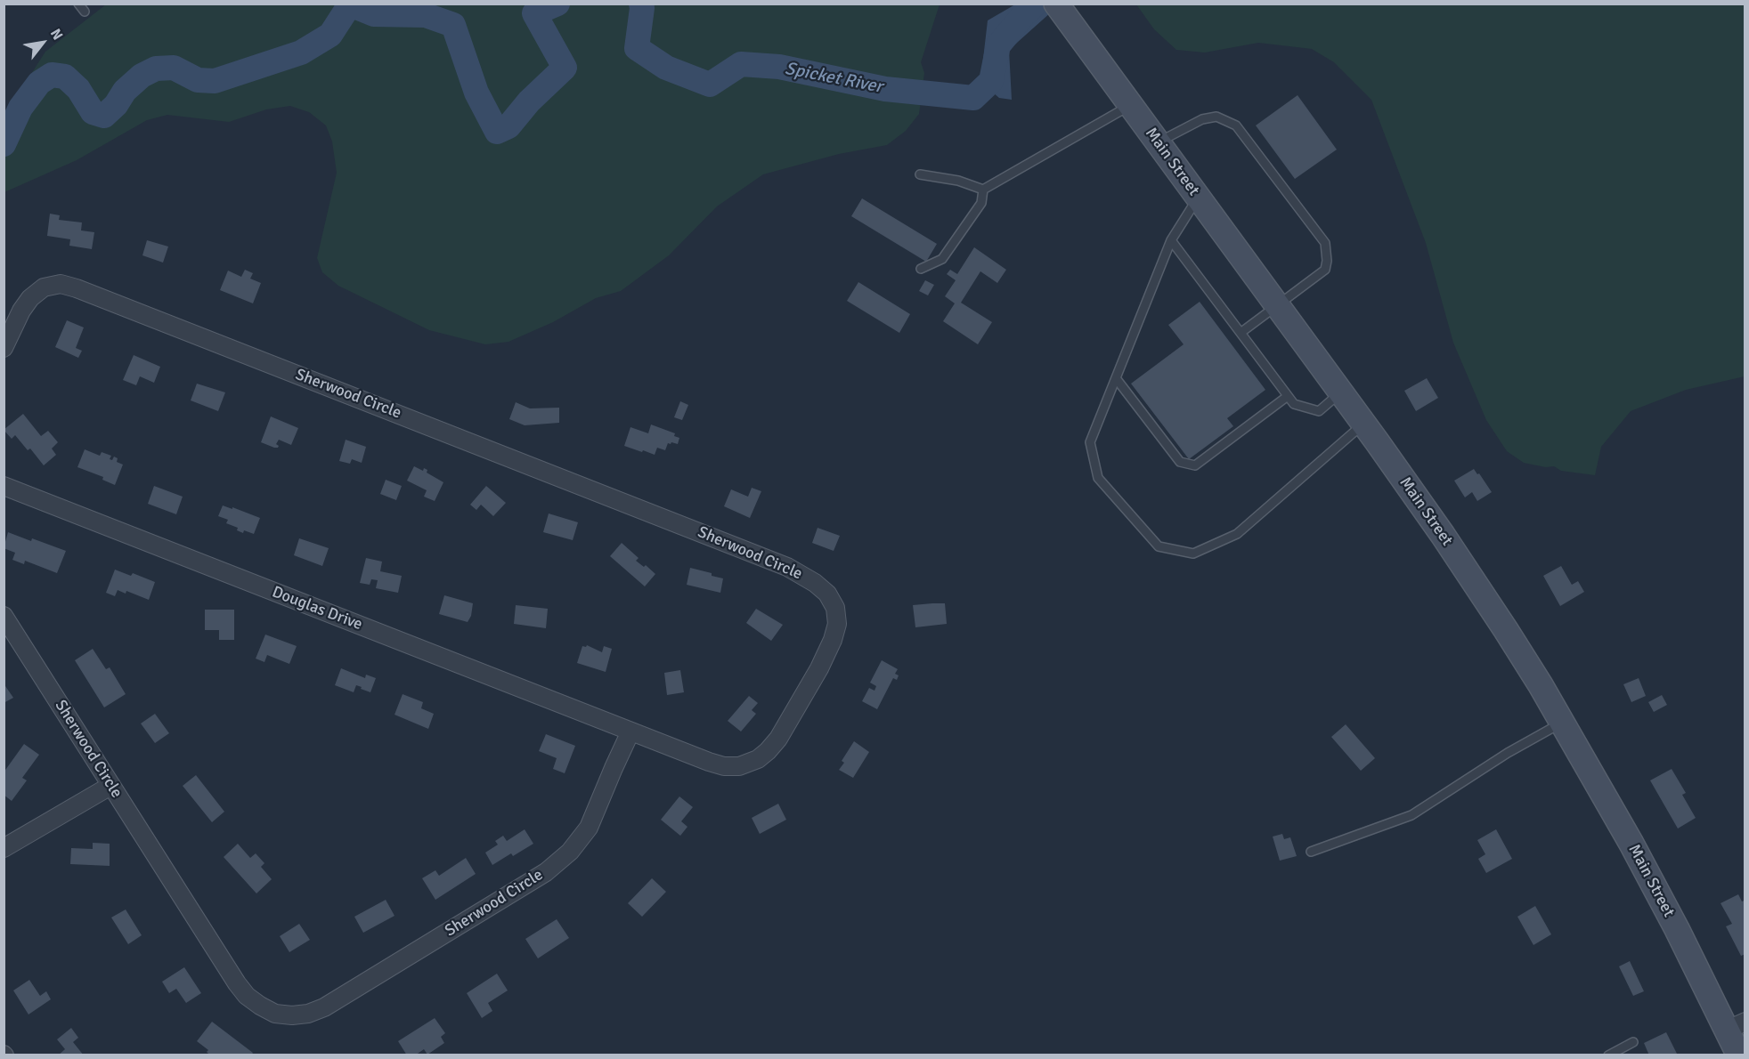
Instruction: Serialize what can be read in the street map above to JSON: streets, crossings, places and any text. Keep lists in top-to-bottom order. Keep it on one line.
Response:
{"streets":{"main road":["Main Street"],"street":["Sherwood Circle","Douglas Drive"]},"crossings":[["Sherwood Circle","Douglas Drive"]],"water":["Spicket River"],"north":"top right"}
